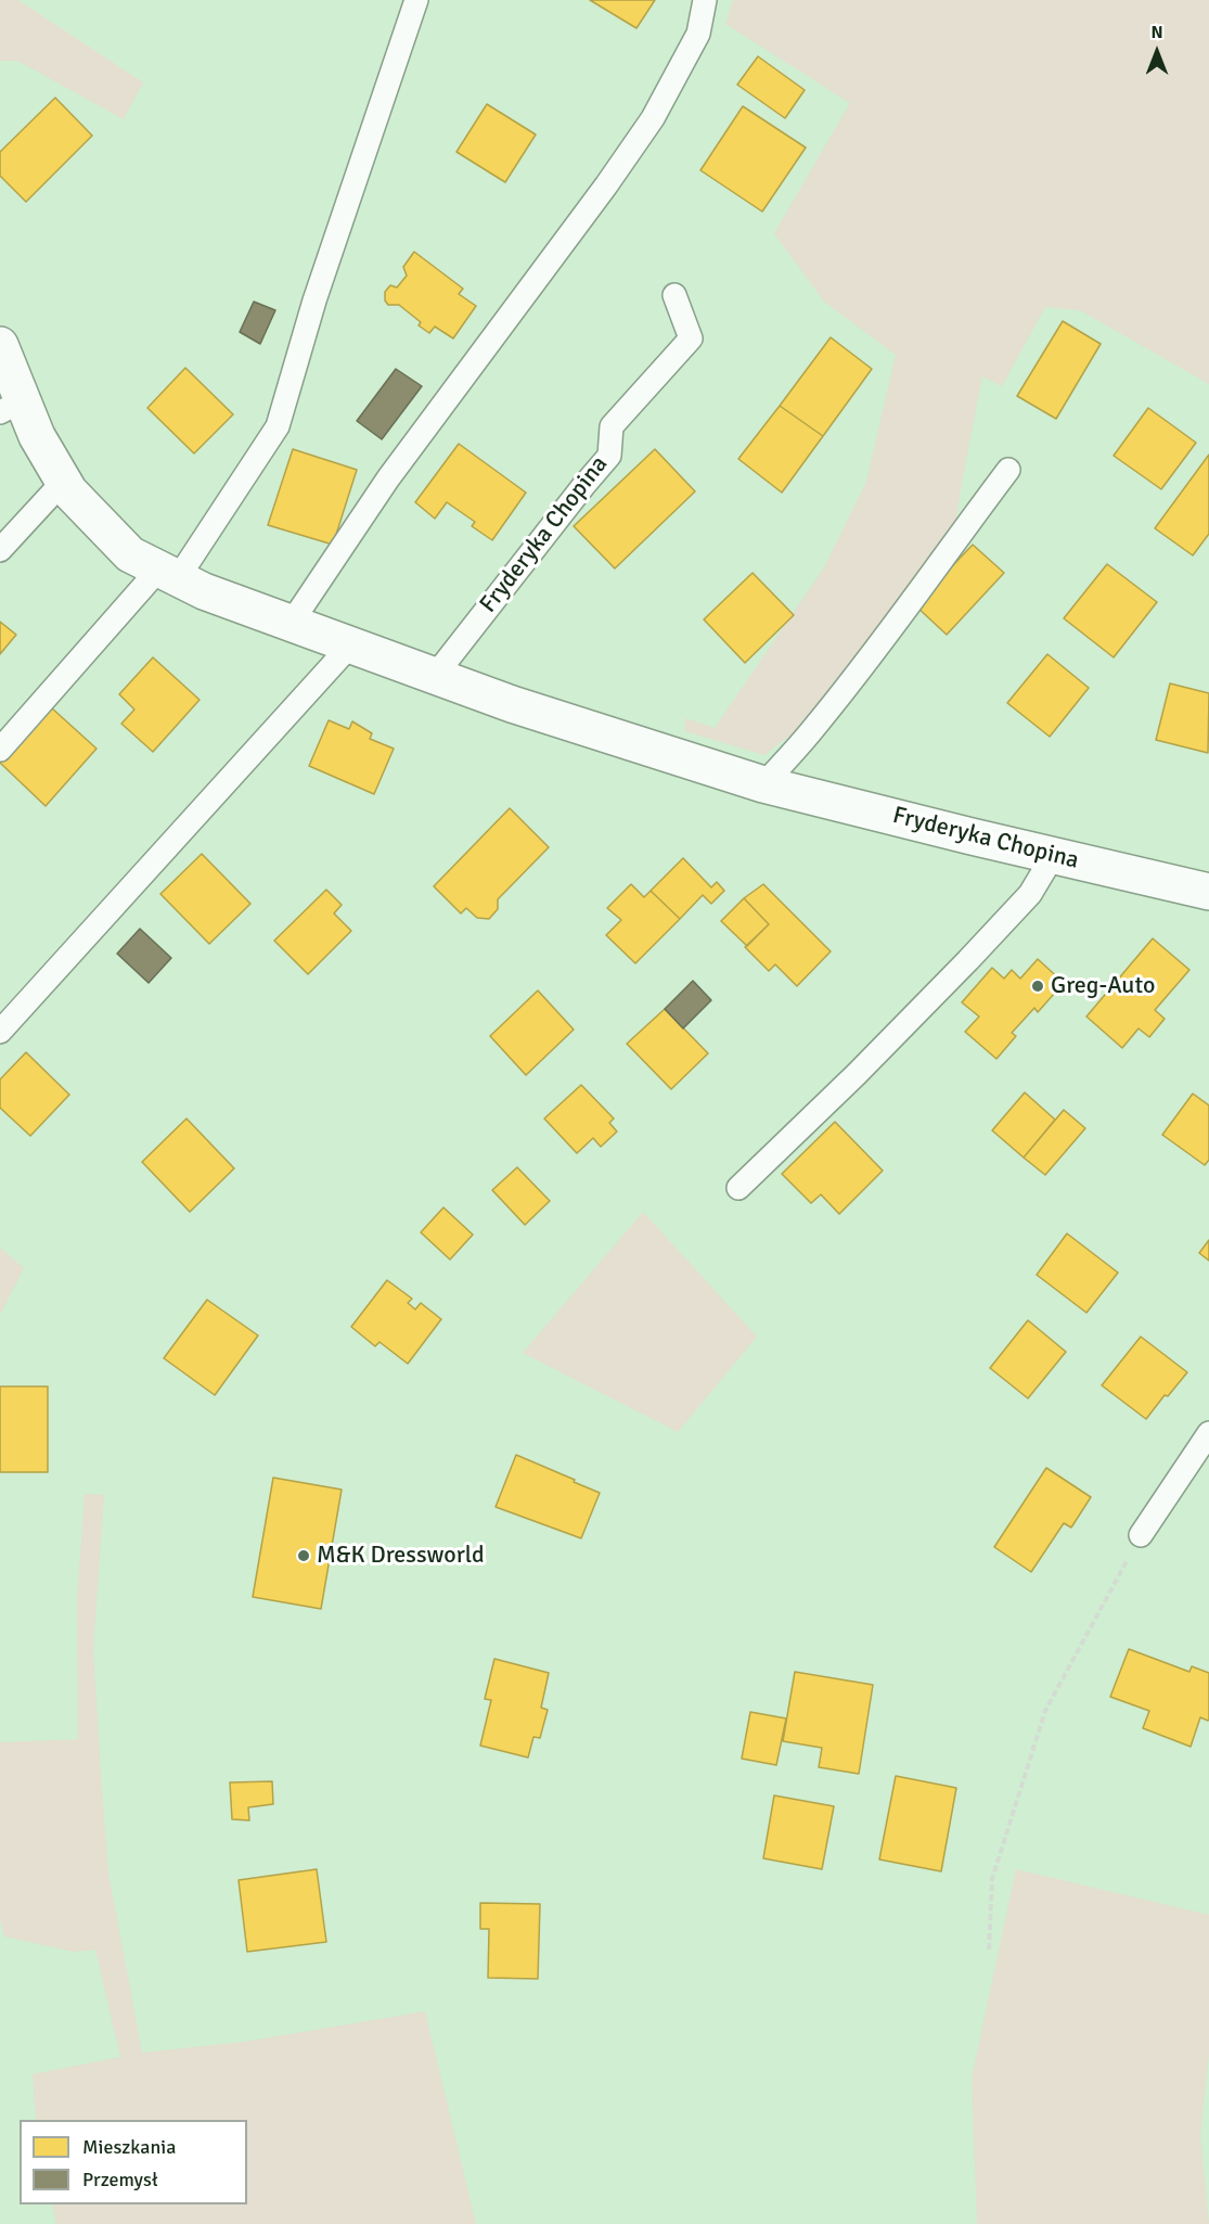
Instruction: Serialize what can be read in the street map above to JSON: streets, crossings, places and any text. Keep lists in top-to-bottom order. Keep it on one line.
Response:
{"streets":{"street":["Fryderyka Chopina"]},"places":["Greg-Auto","M&K Dressworld"],"legend":["Mieszkania","Przemysł"],"north":"top"}
